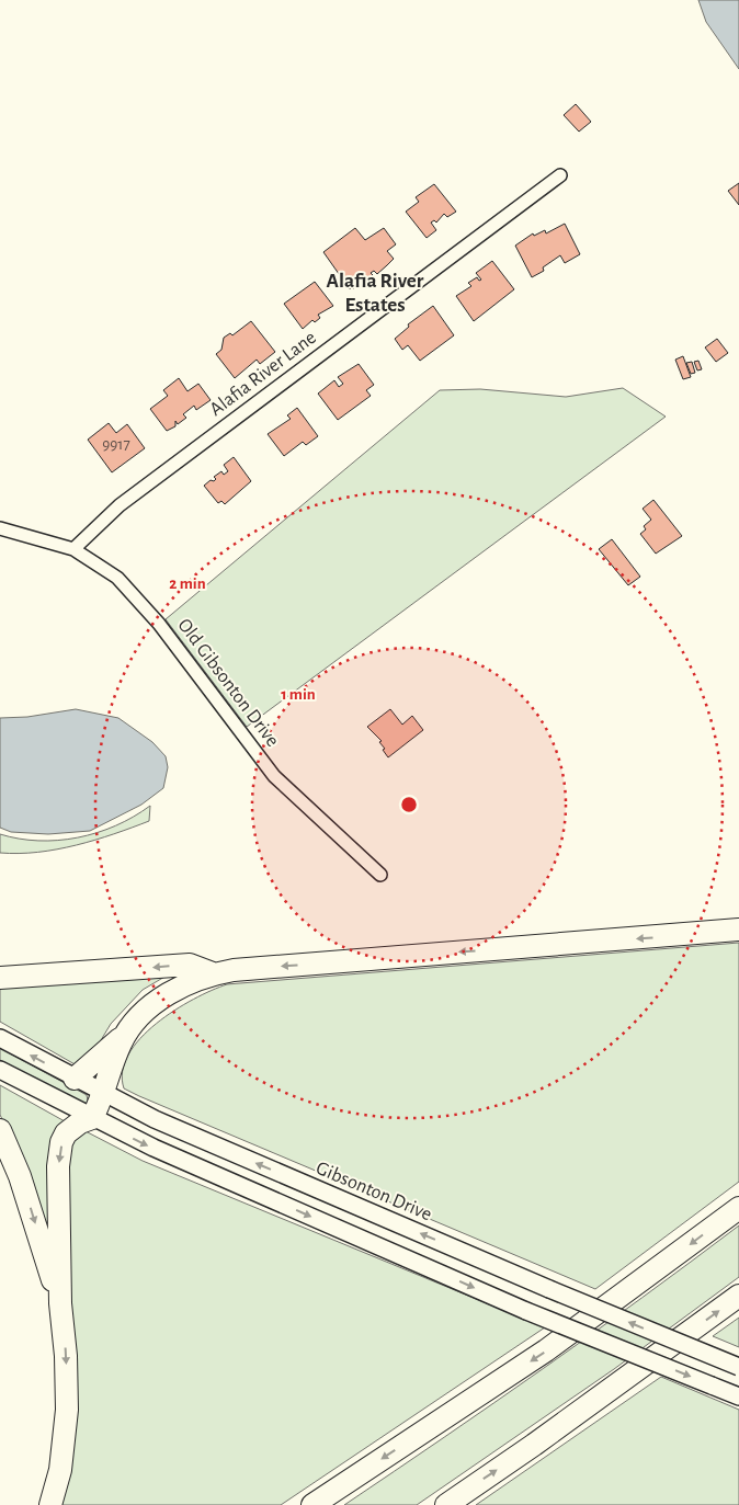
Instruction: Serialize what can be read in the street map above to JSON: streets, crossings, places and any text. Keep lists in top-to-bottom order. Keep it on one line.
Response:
{"streets":{"main road":["Gibsonton Drive"],"street":["Alafia River Lane","Old Gibsonton Drive"]},"crossings":[["Alafia River Lane","Old Gibsonton Drive"]],"districts":["Alafia River Estates"],"house_numbers":["9917"],"rings":["2 min","1 min"]}
